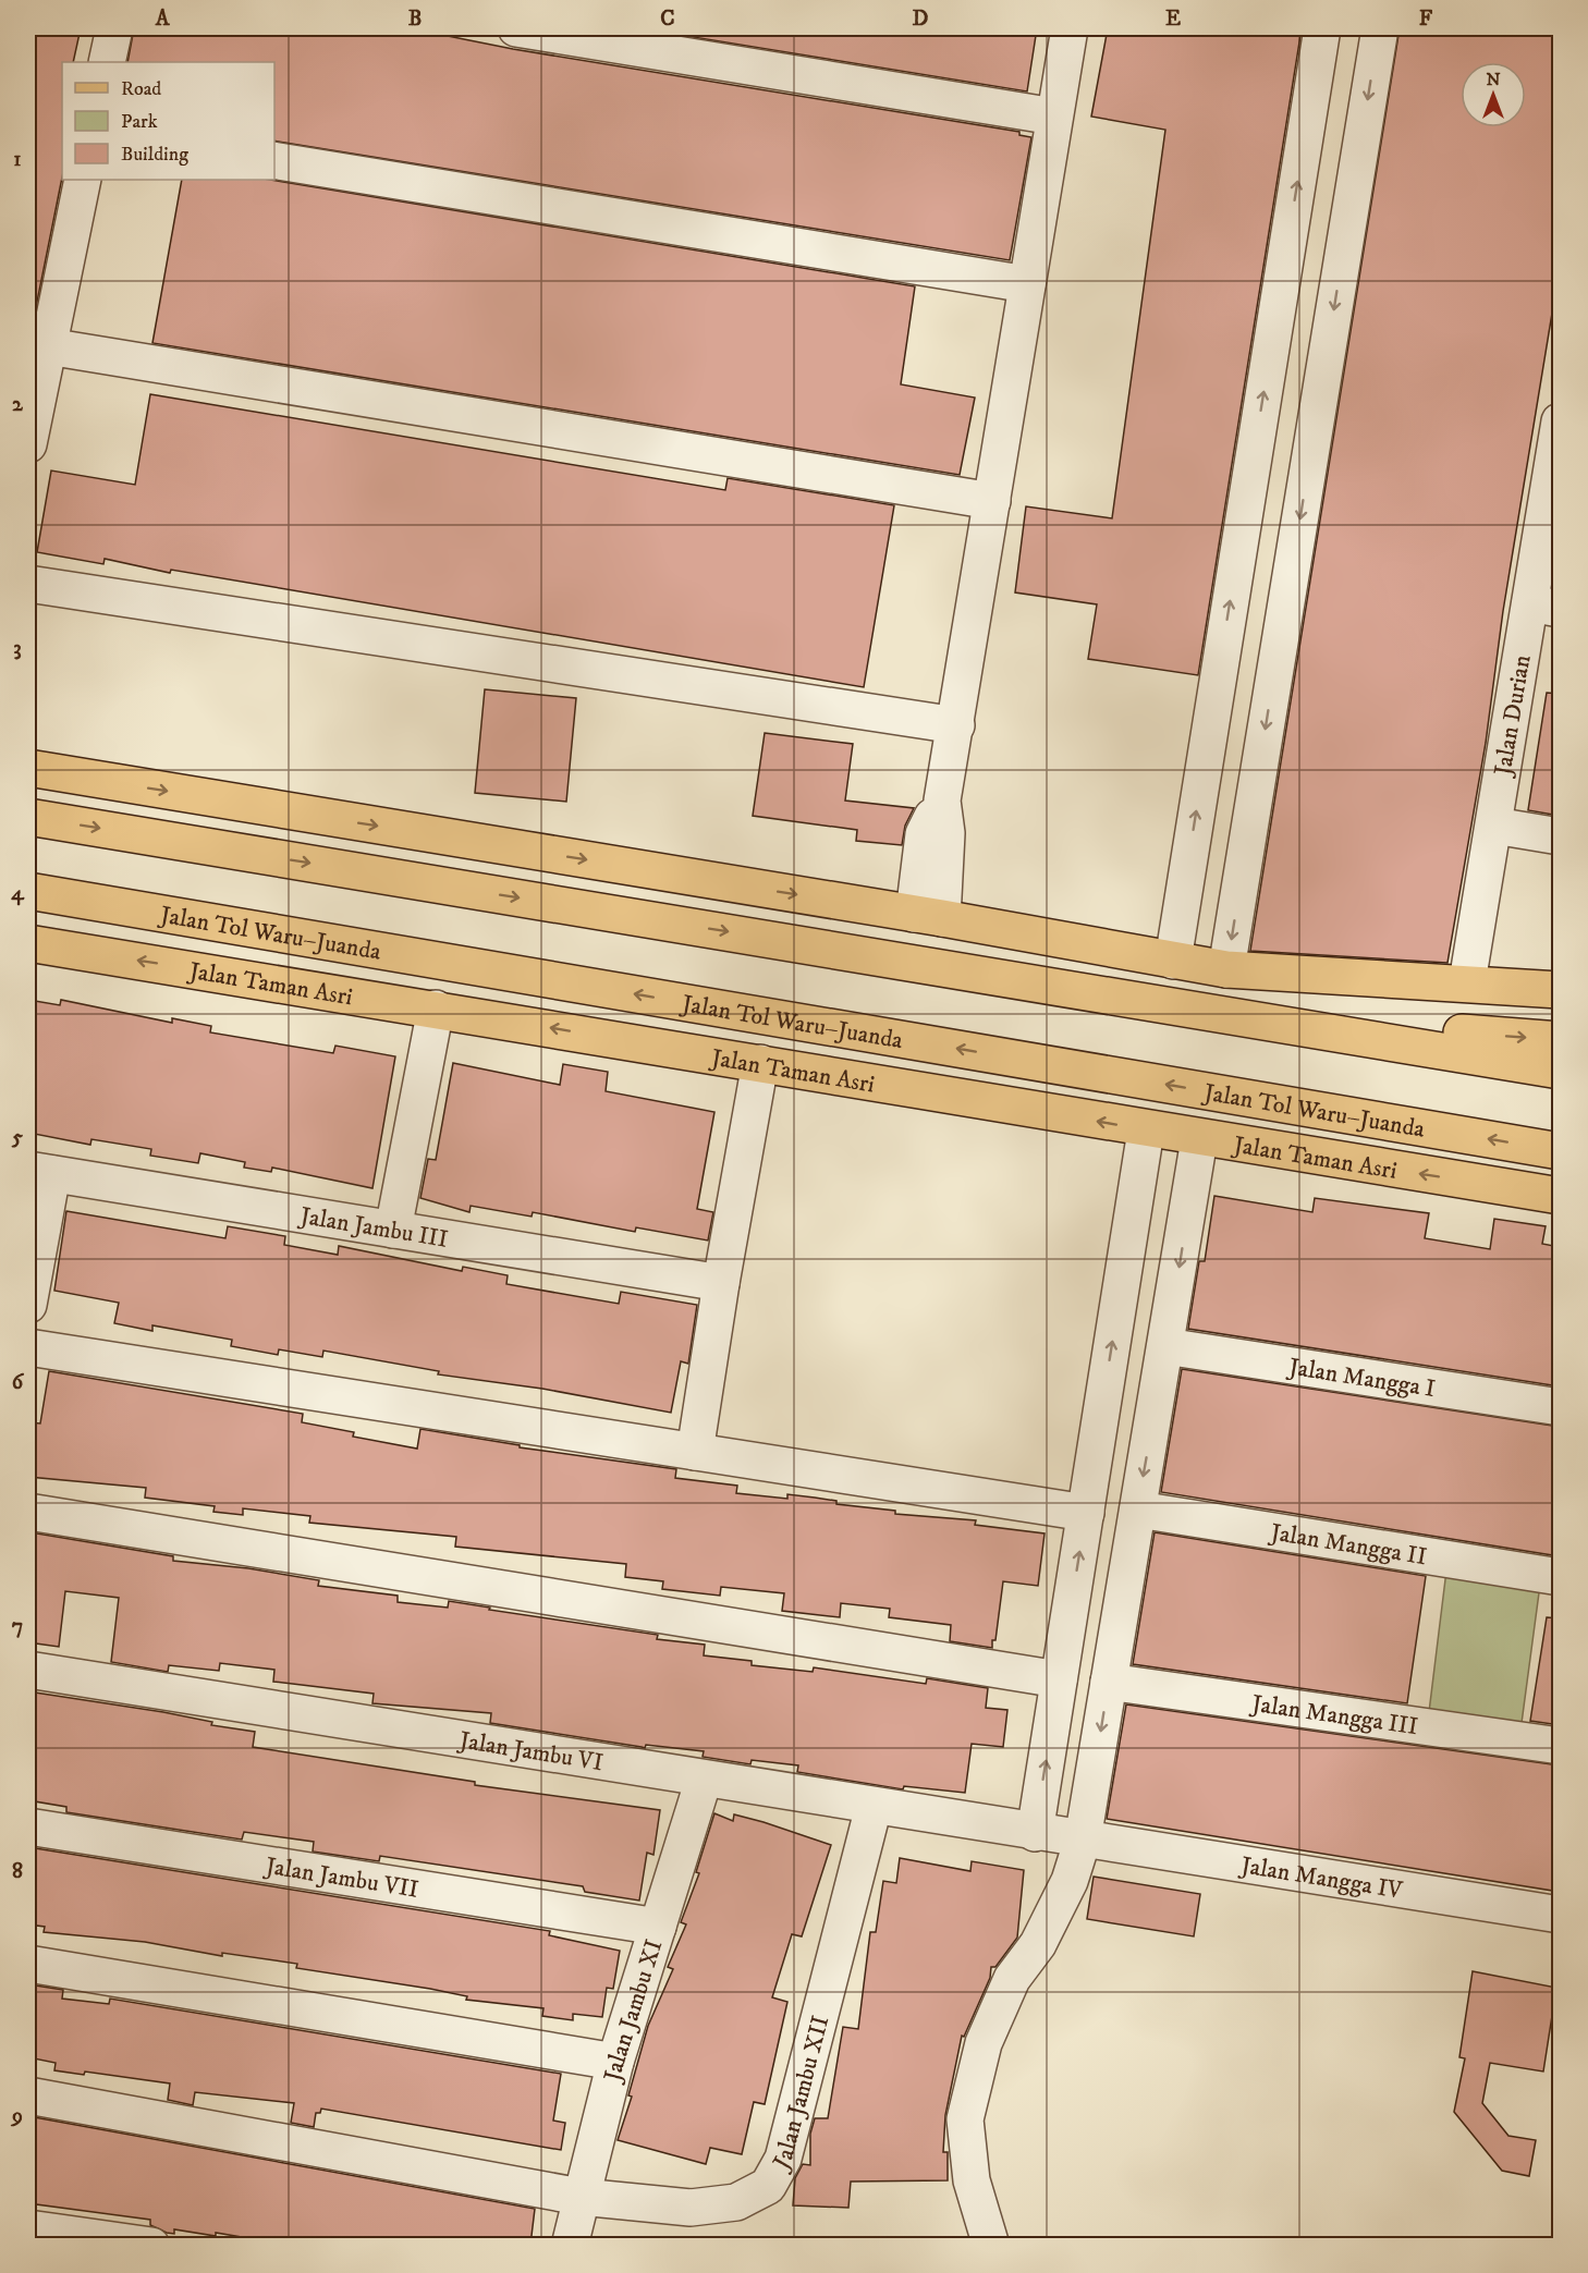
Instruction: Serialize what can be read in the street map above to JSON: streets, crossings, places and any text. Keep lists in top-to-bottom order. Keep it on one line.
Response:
{"streets":{"main road":["Jalan Tol Waru–Juanda","Jalan Taman Asri"],"street":["Jalan Durian","Jalan Jambu III","Jalan Mangga I","Jalan Mangga II","Jalan Mangga III","Jalan Jambu VI","Jalan Jambu VII","Jalan Mangga IV","Jalan Jambu XI","Jalan Jambu XII"]},"crossings":[["Jalan Jambu VI","Jalan Mangga IV"],["Jalan Jambu VI","Jalan Jambu XI"],["Jalan Jambu VI","Jalan Jambu XII"],["Jalan Jambu VII","Jalan Jambu XI"],["Jalan Jambu XI","Jalan Jambu XII"]],"legend":["Road","Park","Building"],"north":"top","grid":{"columns":["A","B","C","D","E","F"],"rows":["1","2","3","4","5","6","7","8","9"]}}
